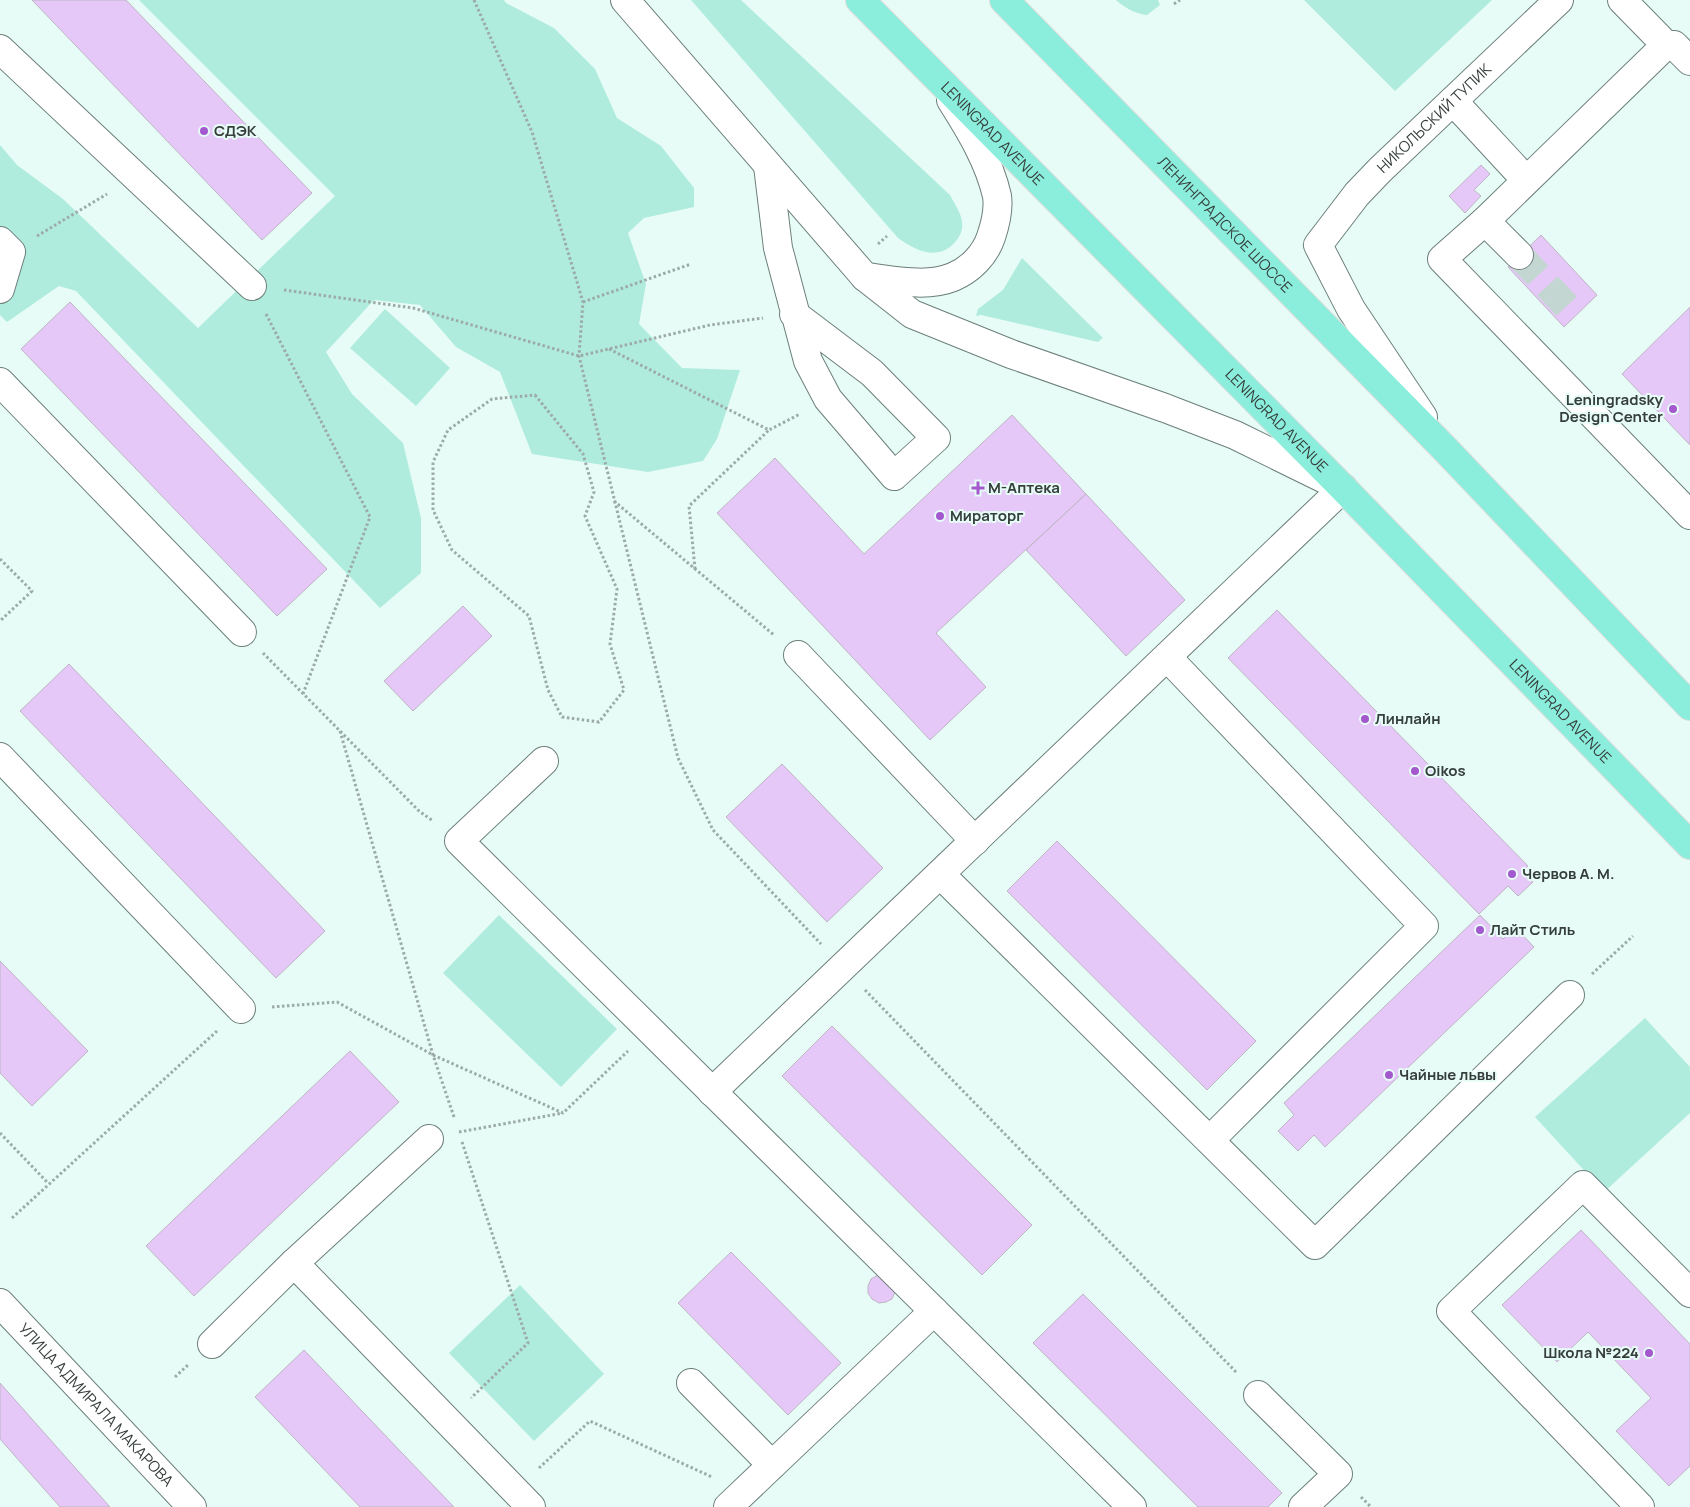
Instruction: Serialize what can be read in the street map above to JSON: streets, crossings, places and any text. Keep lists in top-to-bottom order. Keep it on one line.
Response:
{"streets":{"main road":["LENINGRAD AVENUE","ЛЕНИНГРАДСКОЕ ШОССЕ"],"street":["НИКОЛЬСКИЙ ТУПИК","УЛИЦА АДМИРАЛА МАКАРОВА"]},"crossings":[["НИКОЛЬСКИЙ ТУПИК","ЛЕНИНГРАДСКОЕ ШОССЕ"]],"places":{"other":["СДЭК","Leningradsky Design Center","Мираторг","Линлайн","Oikos","Червов А. М.","Лайт Стиль","Чайные львы","Школа №224"],"health":["М-Аптека"]}}
